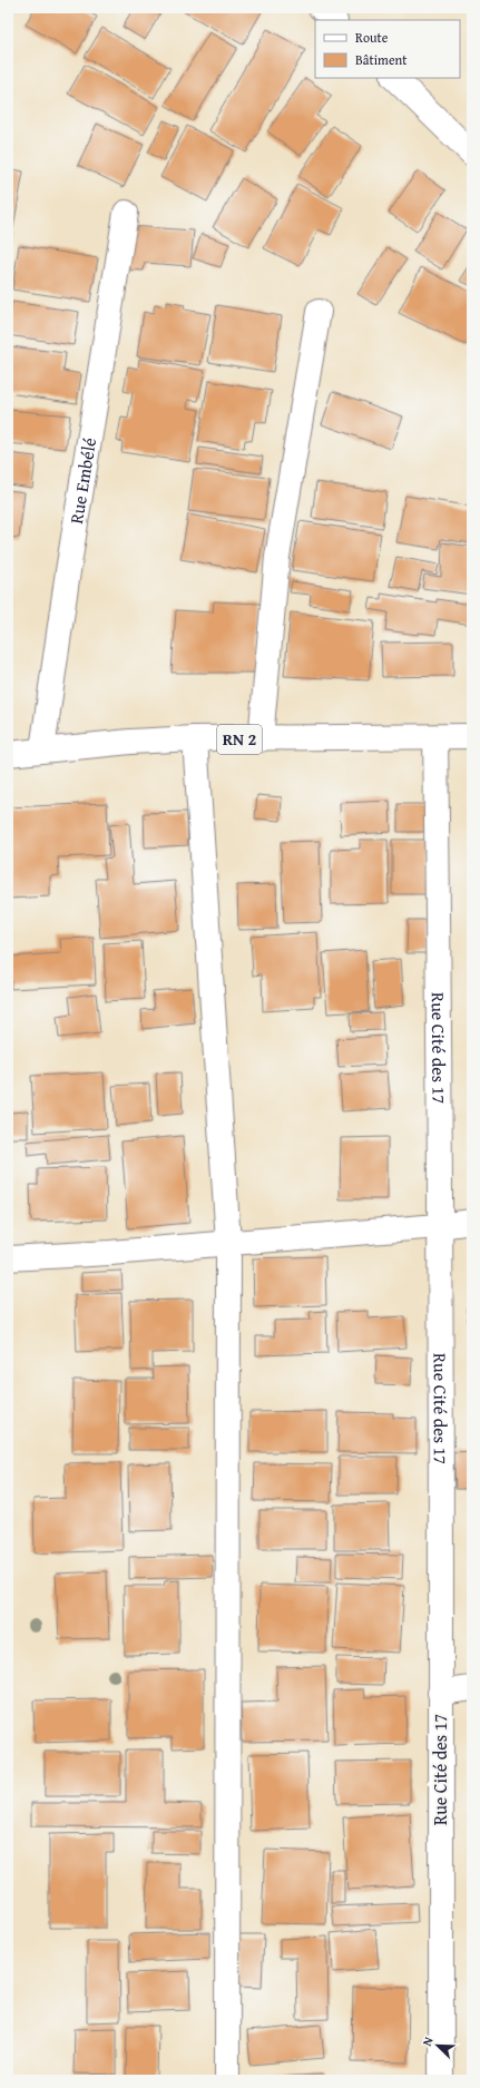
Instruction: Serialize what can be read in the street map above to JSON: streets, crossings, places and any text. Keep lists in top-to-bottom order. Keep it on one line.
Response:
{"streets":{"main road":["Rue Embélé","RN 2","Rue Cité des 17"]},"crossings":[["Rue Embélé","RN 2"],["RN 2","Rue Cité des 17"]],"legend":["Route","Bâtiment"],"north":"top left"}
